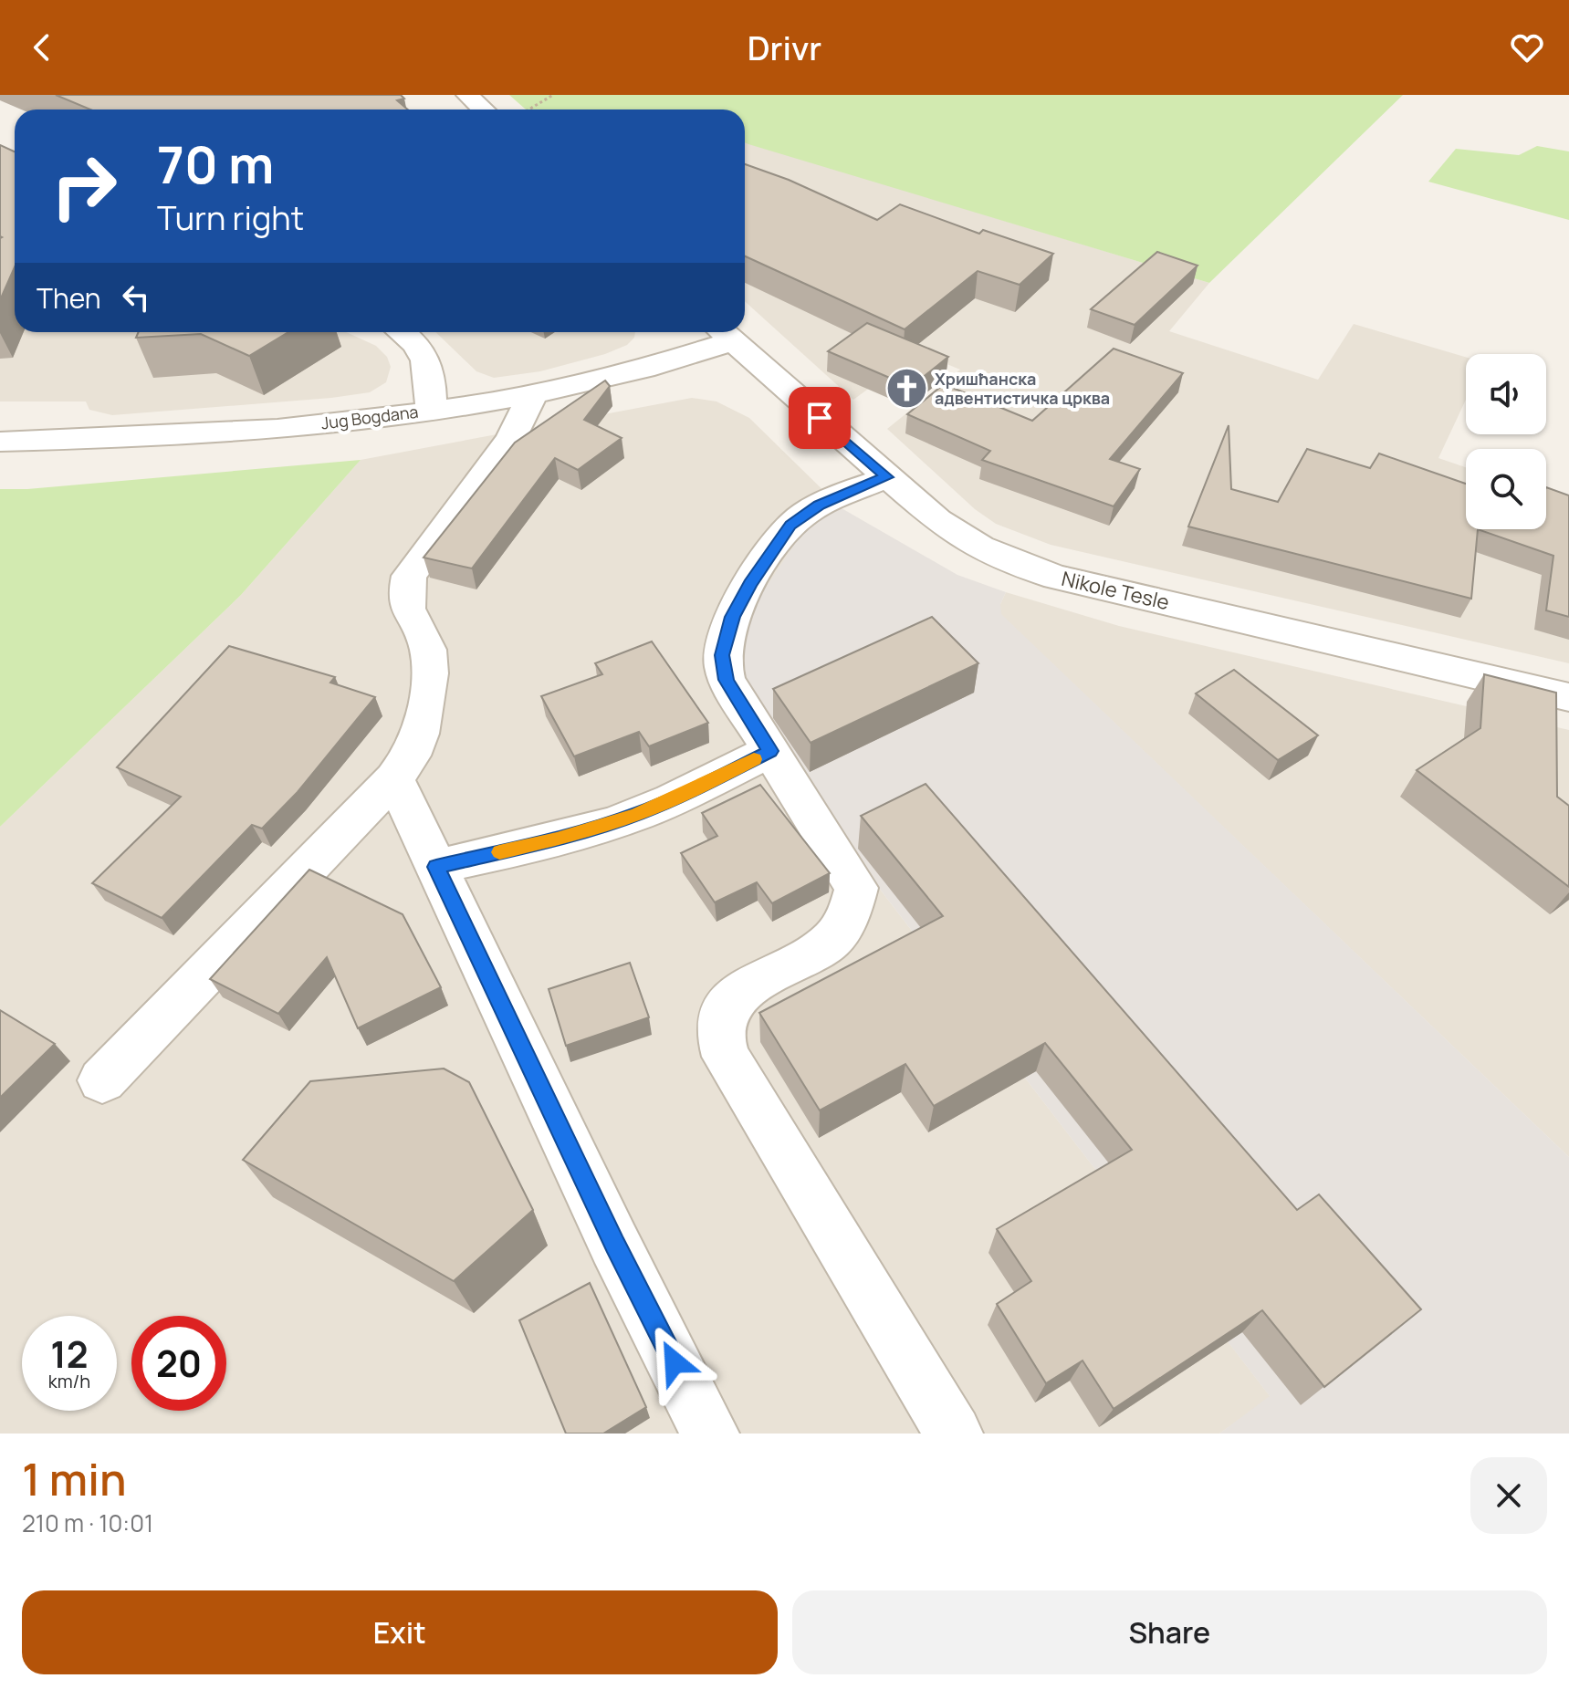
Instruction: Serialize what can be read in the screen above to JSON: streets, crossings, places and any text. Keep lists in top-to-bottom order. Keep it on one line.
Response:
{"streets":{"street":["Jug Bogdana","Nikole Tesle"]},"crossings":[["Jug Bogdana","Nikole Tesle"]],"places":{"church":["Хришћанска адвентистичка црква"]},"page":{"header":"Drivr","turn":["70 m","Turn right"],"then":"Then","speed":"12 km/h","limit":"20","heading":["1 min","210 m · 10:01"],"buttons":["Exit","Share"]}}
